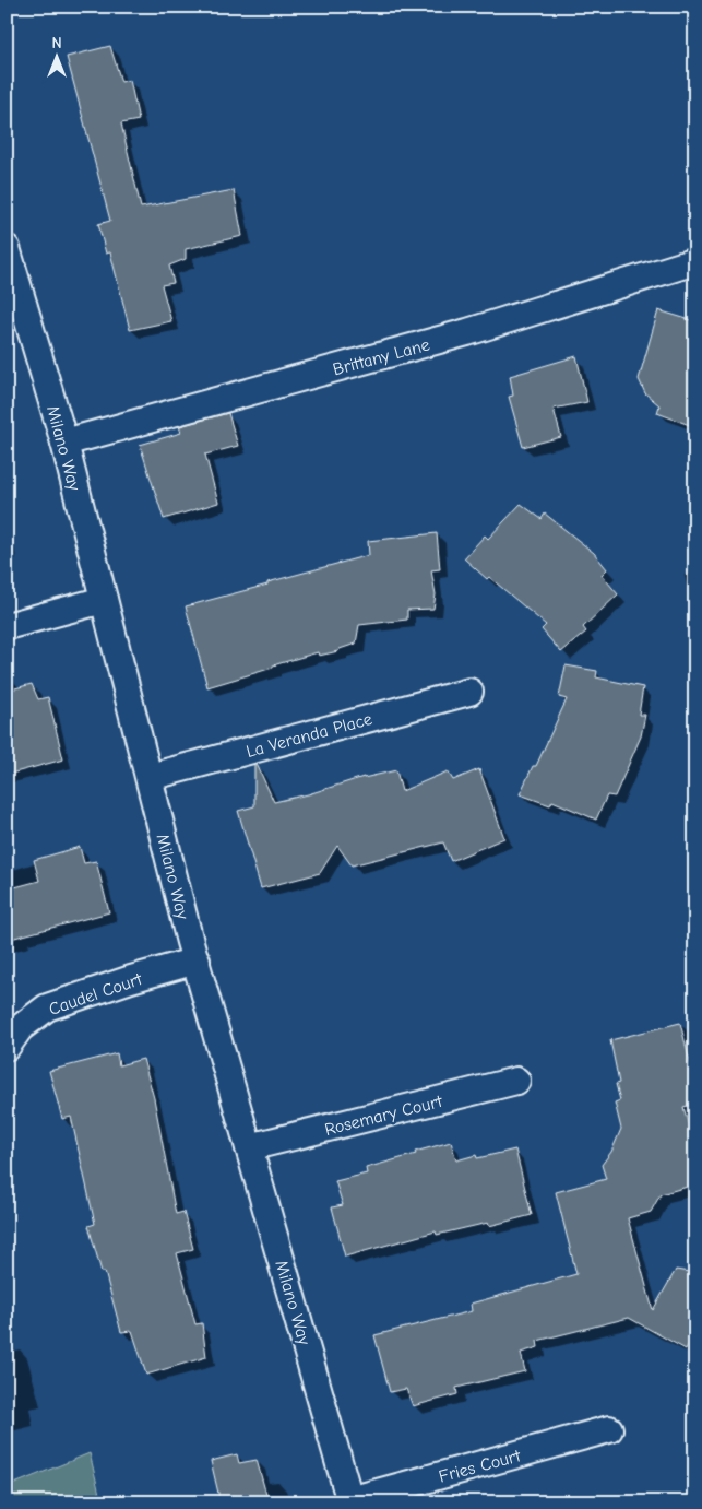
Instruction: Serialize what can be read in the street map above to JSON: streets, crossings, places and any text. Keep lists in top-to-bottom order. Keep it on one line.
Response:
{"streets":{"street":["Brittany Lane","Milano Way","La Veranda Place","Caudel Court","Rosemary Court","Fries Court"]},"crossings":[["Brittany Lane","Milano Way"],["Milano Way","La Veranda Place"],["Milano Way","Caudel Court"],["Milano Way","Rosemary Court"],["Milano Way","Fries Court"]],"north":"top"}
